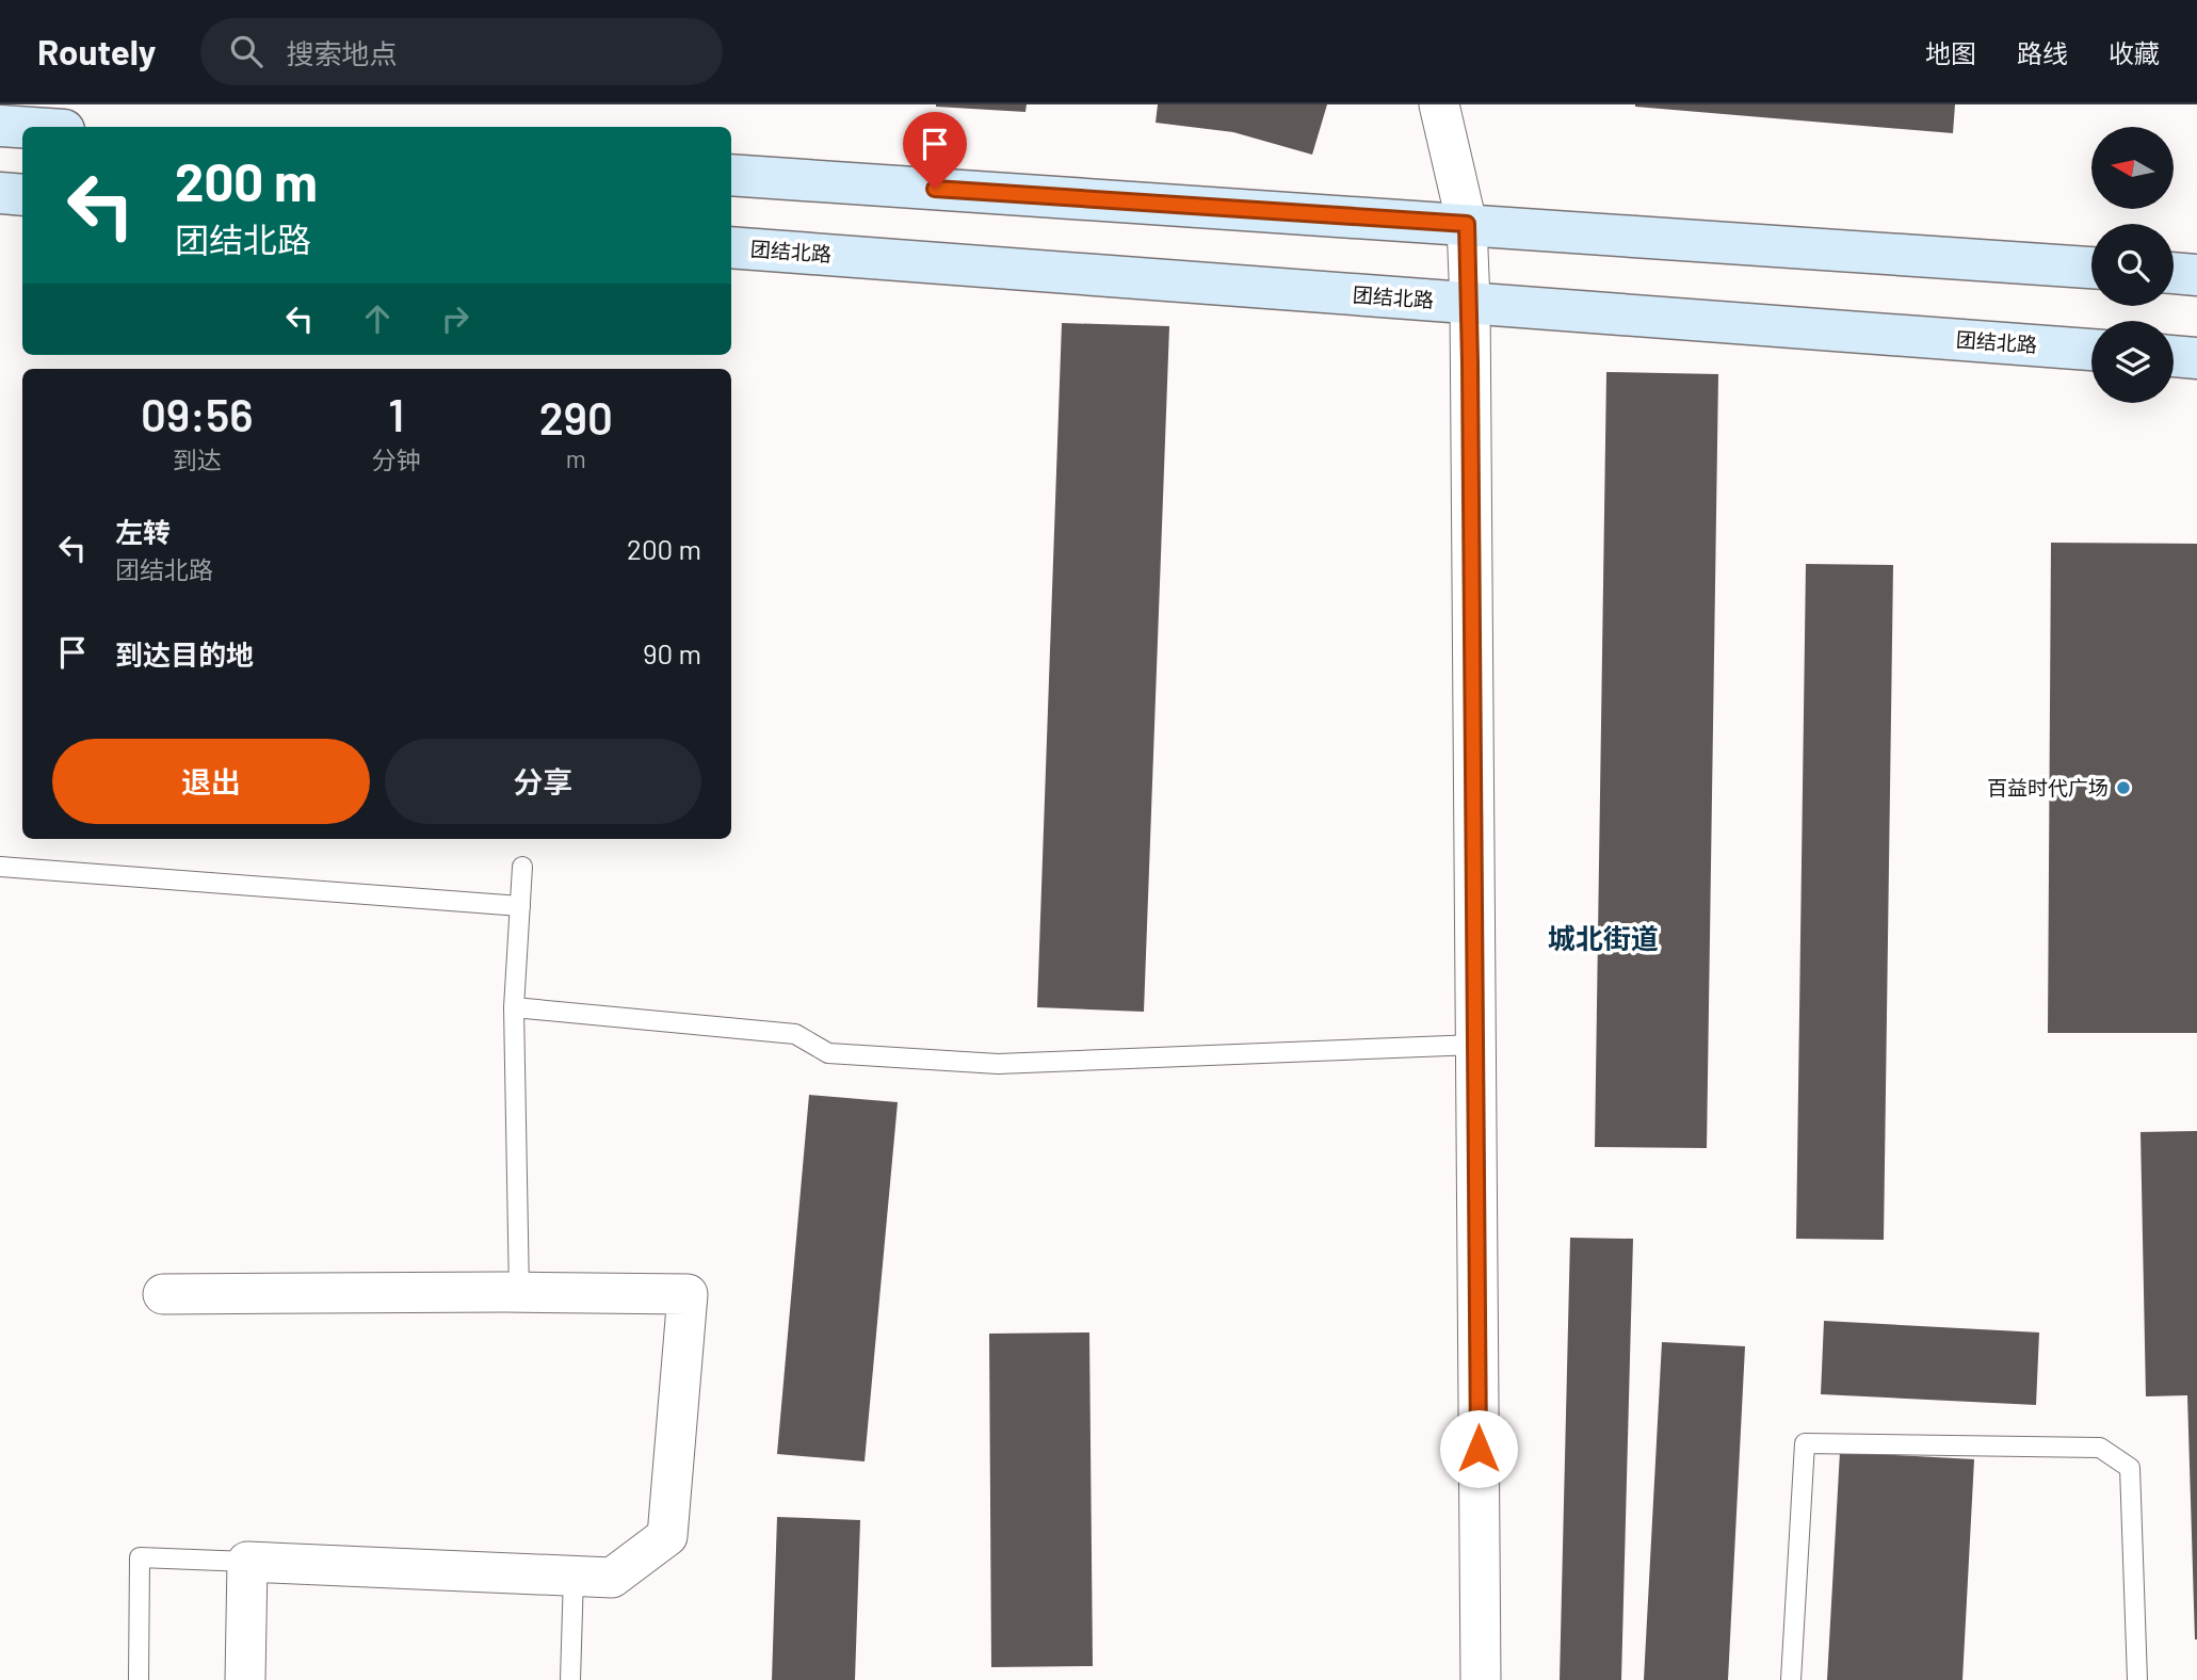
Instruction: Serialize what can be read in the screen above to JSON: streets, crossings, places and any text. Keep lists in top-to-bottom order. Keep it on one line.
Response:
{"streets":{"main road":["团结北路"]},"districts":["城北街道"],"places":["百益时代广场"],"north":"left","page":{"header":"Routely","search":"搜索地点","nav":["地图","路线","收藏"],"turn":["200 m","团结北路"],"eta":["09:56","到达","1","分钟","290","m"],"list":[{"name":"左转","note":"团结北路","value":"200 m"},{"name":"到达目的地","value":"90 m"}],"buttons":["退出","分享"]}}
